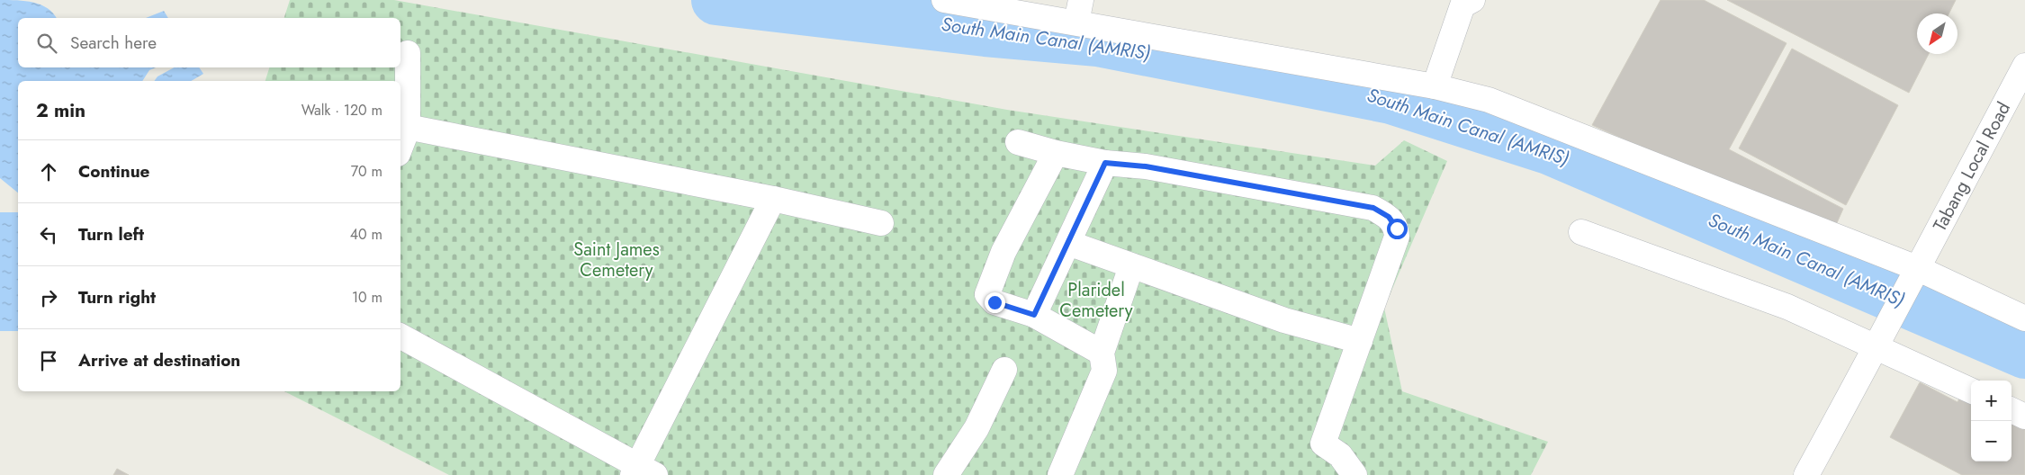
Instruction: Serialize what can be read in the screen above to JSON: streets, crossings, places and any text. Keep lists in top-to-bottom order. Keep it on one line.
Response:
{"streets":{"street":["Tabang Local Road"]},"water":["South Main Canal (AMRIS)"],"parks":["Saint James Cemetery","Plaridel Cemetery"],"north":"bottom left","page":{"search":"Search here","heading":["2 min","Walk · 120 m"],"list":[["Continue","70 m"],["Turn left","40 m"],["Turn right","10 m"],"Arrive at destination"],"map_buttons":["+","−"]}}
